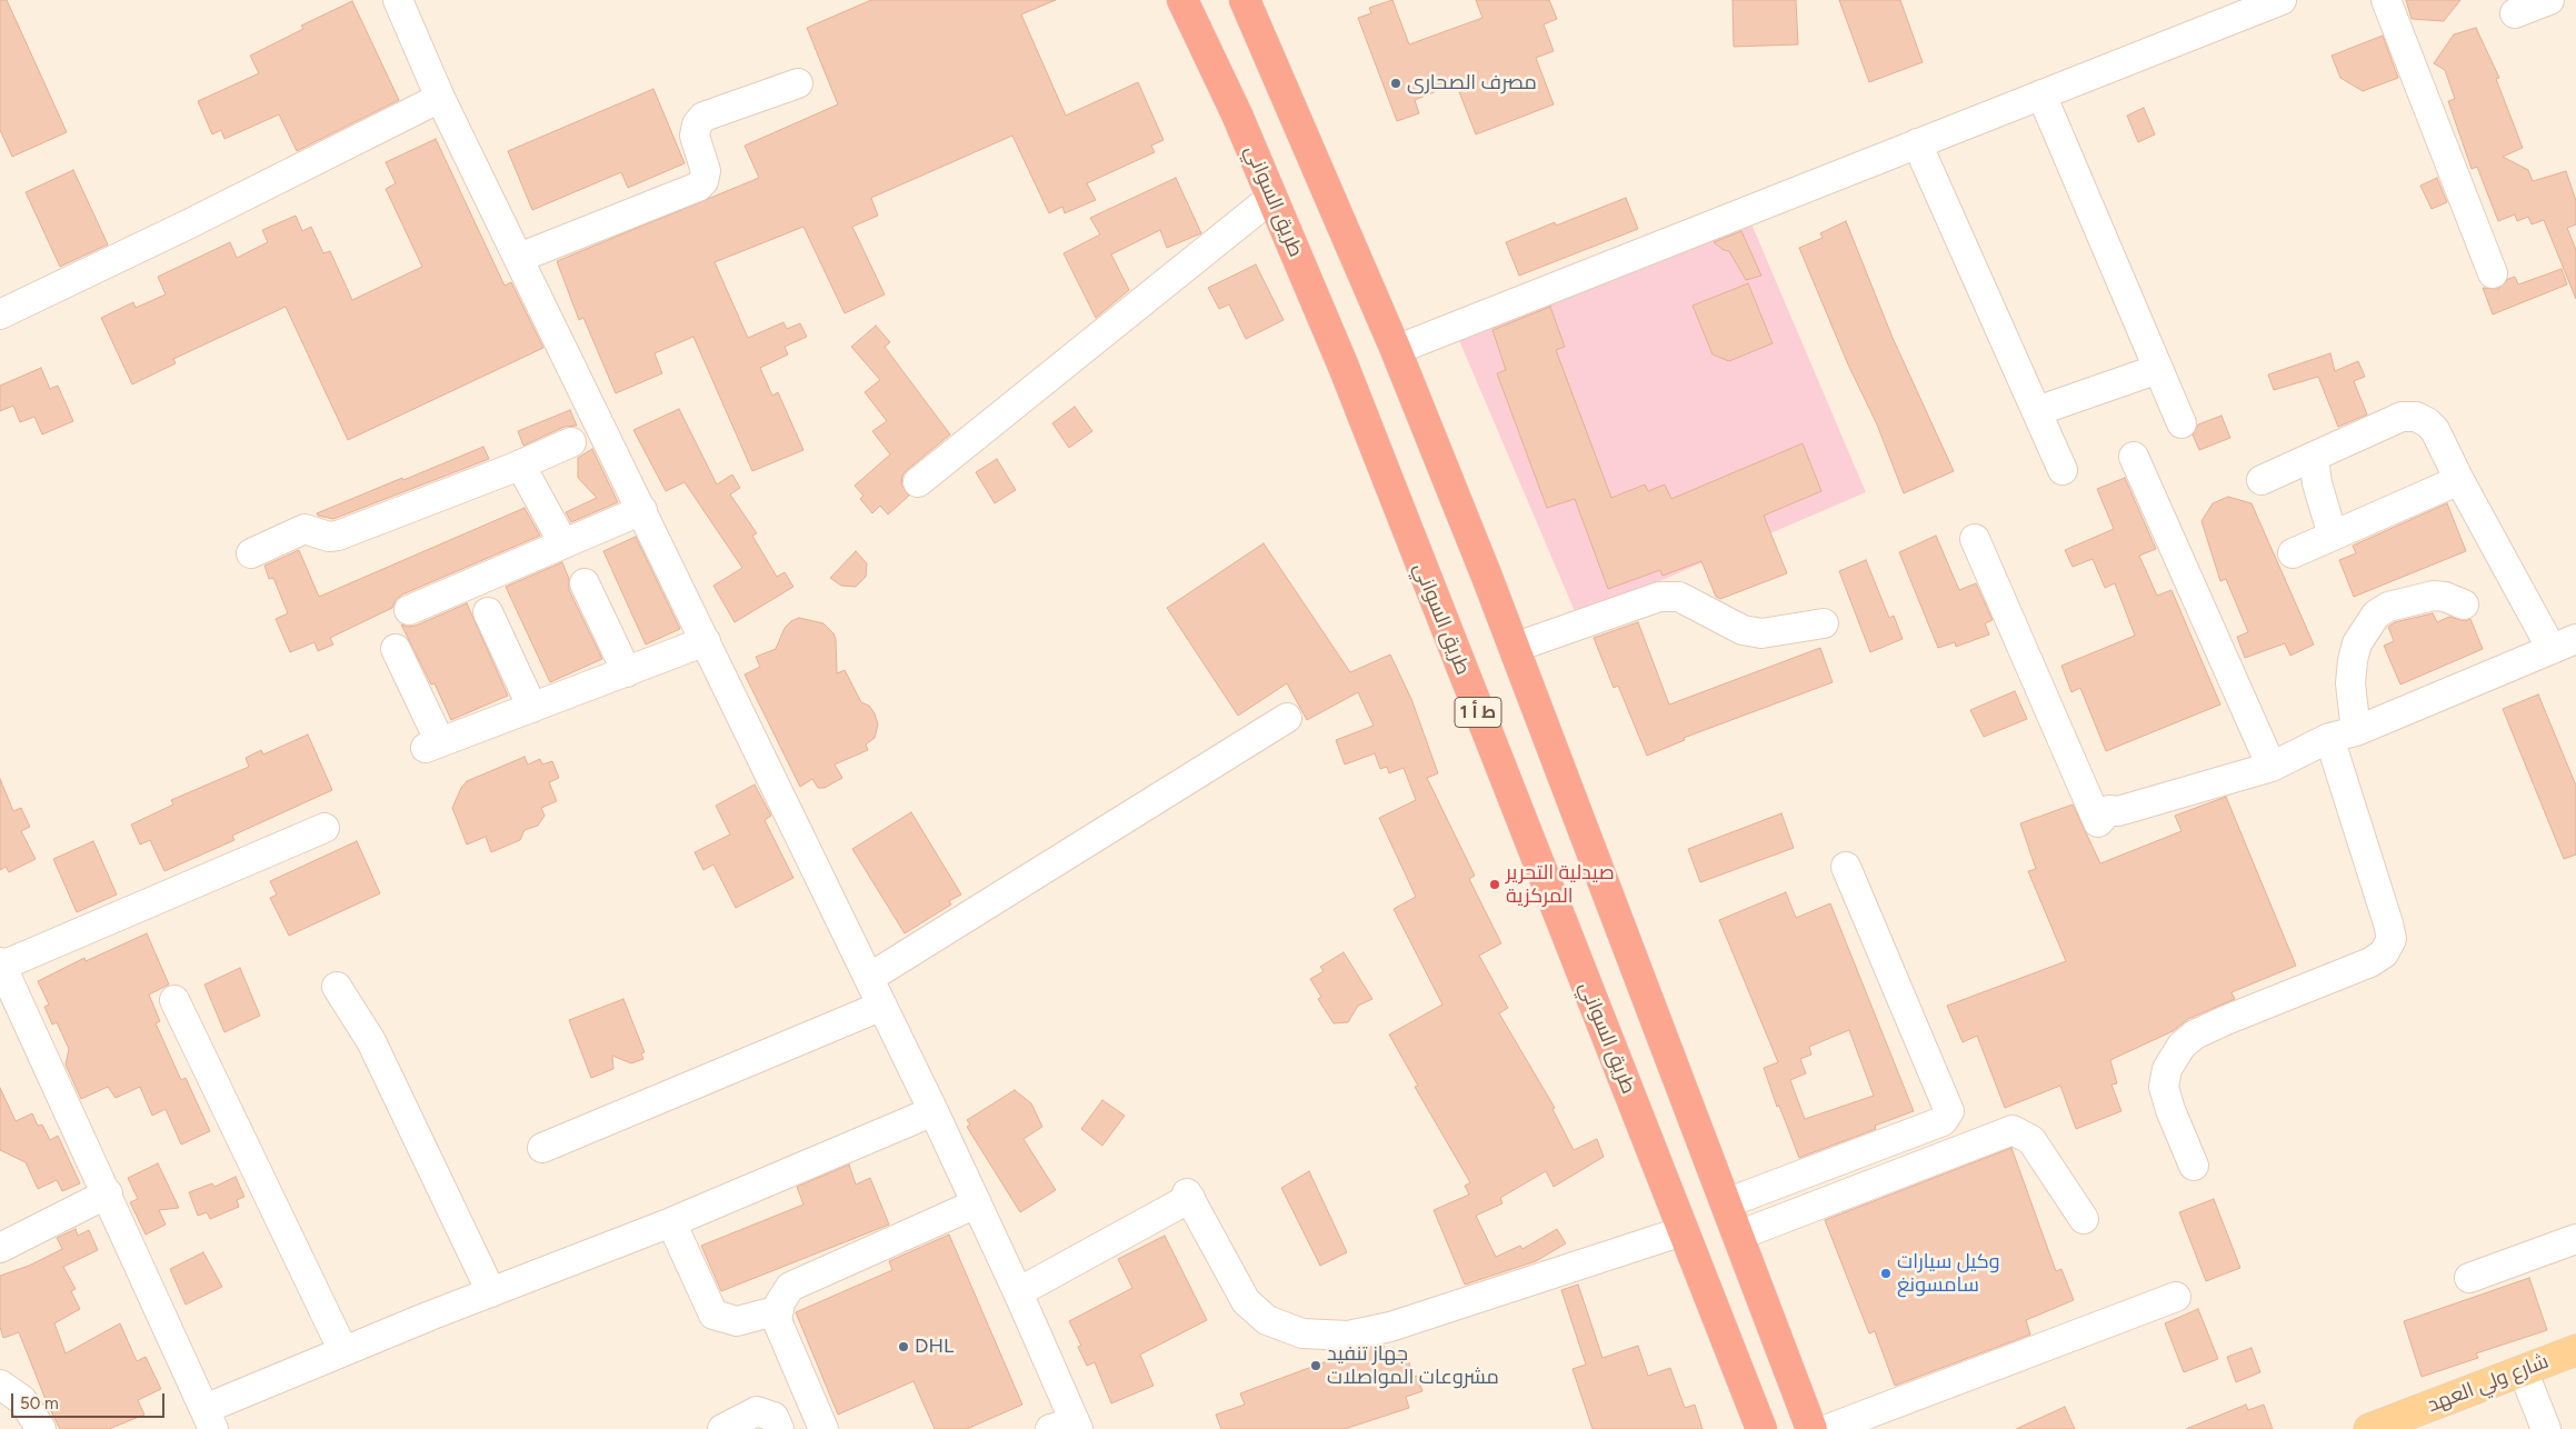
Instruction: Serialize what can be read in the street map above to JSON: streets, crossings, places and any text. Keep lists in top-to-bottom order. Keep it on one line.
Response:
{"streets":{"highway":["طريق السواني","ط أ 1"],"main road":["شارع ولي العهد"]},"places":["مصرف الصحارى","صيدلية التحرير المركزية","وكيل سيارات سامسونغ","DHL","جهاز تنفيد مشروعات المواصلات"],"scale_bar":"50 m"}
